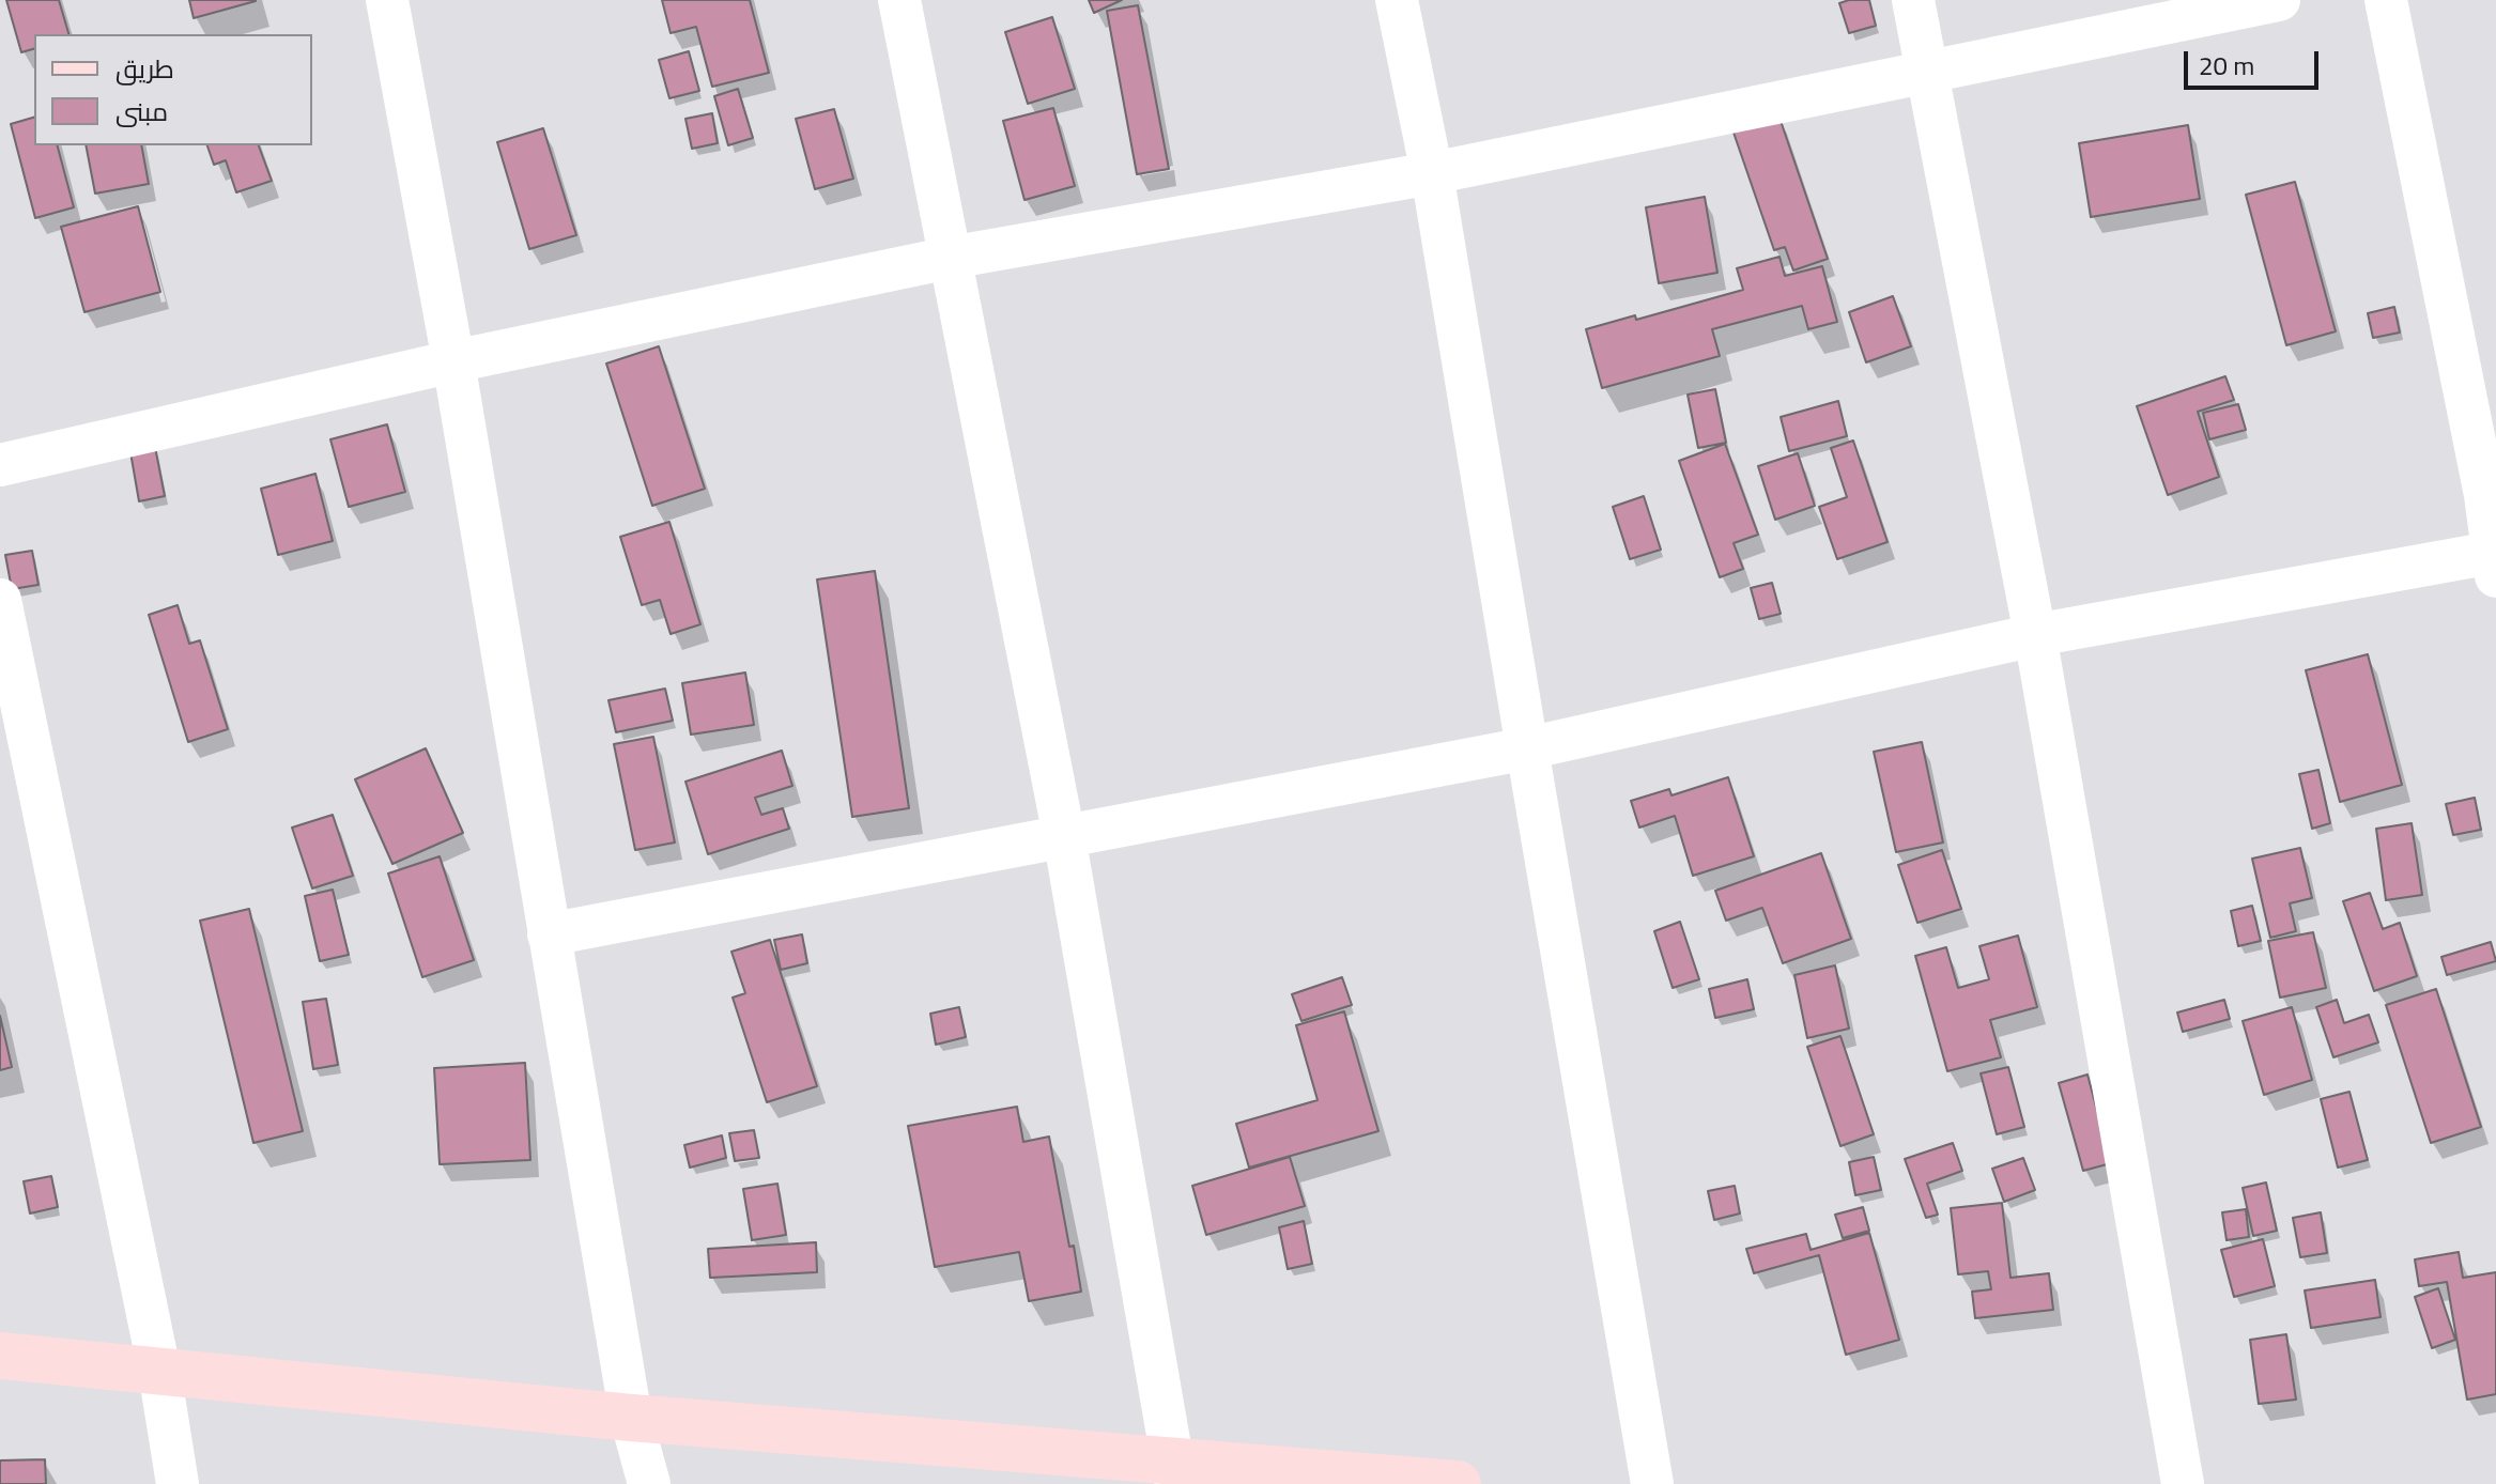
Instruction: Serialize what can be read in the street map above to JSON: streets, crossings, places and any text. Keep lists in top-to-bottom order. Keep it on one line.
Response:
{"legend":["طريق","مبنى"],"scale_bar":"20 m"}
